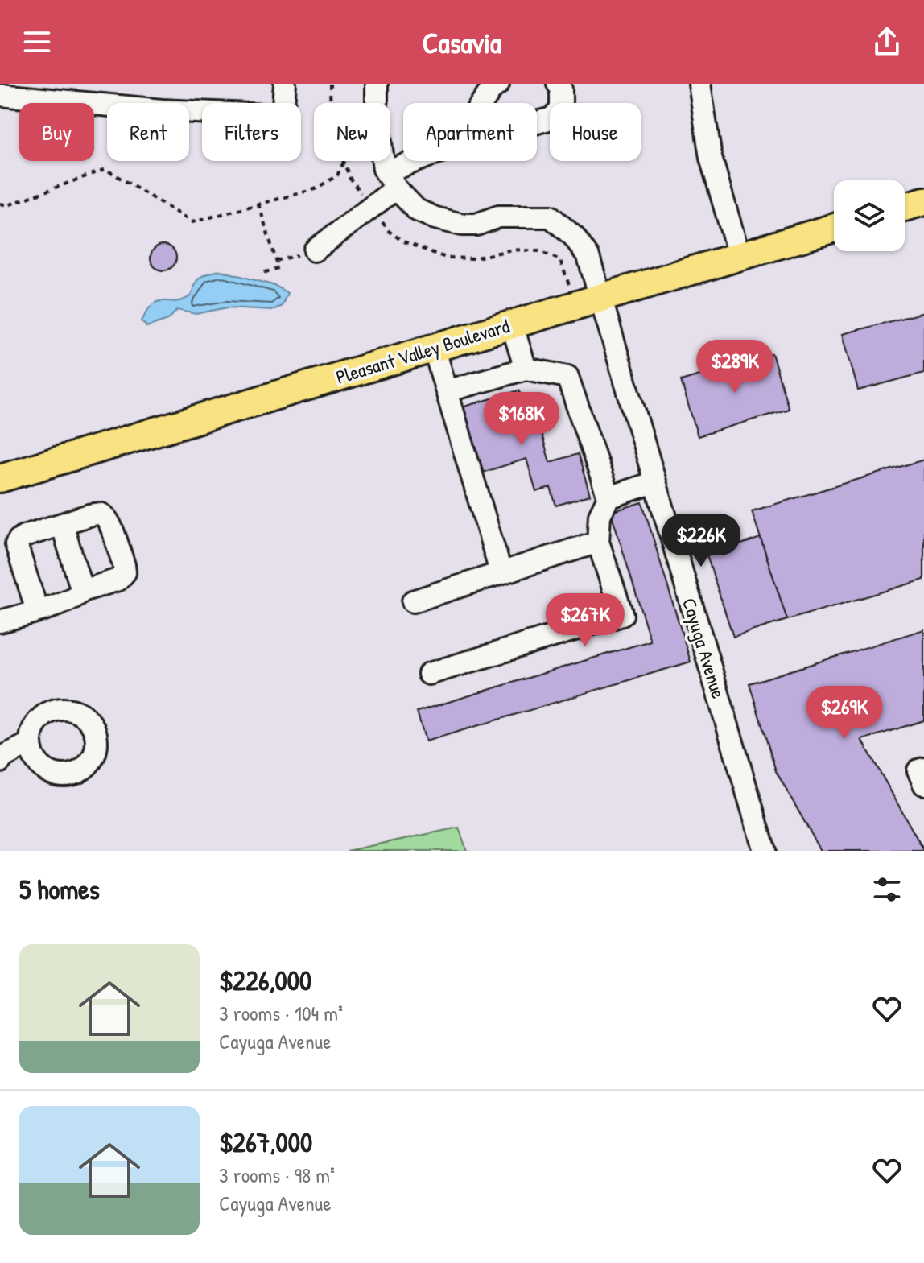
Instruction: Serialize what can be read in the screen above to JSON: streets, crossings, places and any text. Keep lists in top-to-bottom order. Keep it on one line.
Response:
{"streets":{"main road":["Pleasant Valley Boulevard"],"street":["Cayuga Avenue"]},"crossings":[["Pleasant Valley Boulevard","Cayuga Avenue"]],"page":{"header":"Casavia","chip":["Buy","Rent","Filters","New","Apartment","House"],"price":["$289K","$168K","$226K","$267K","$269K"],"heading":"5 homes","list":[{"name":"$226,000","note":"3 rooms · 104 m² · Cayuga Avenue"},{"name":"$267,000","note":"3 rooms · 98 m² · Cayuga Avenue"}]}}
